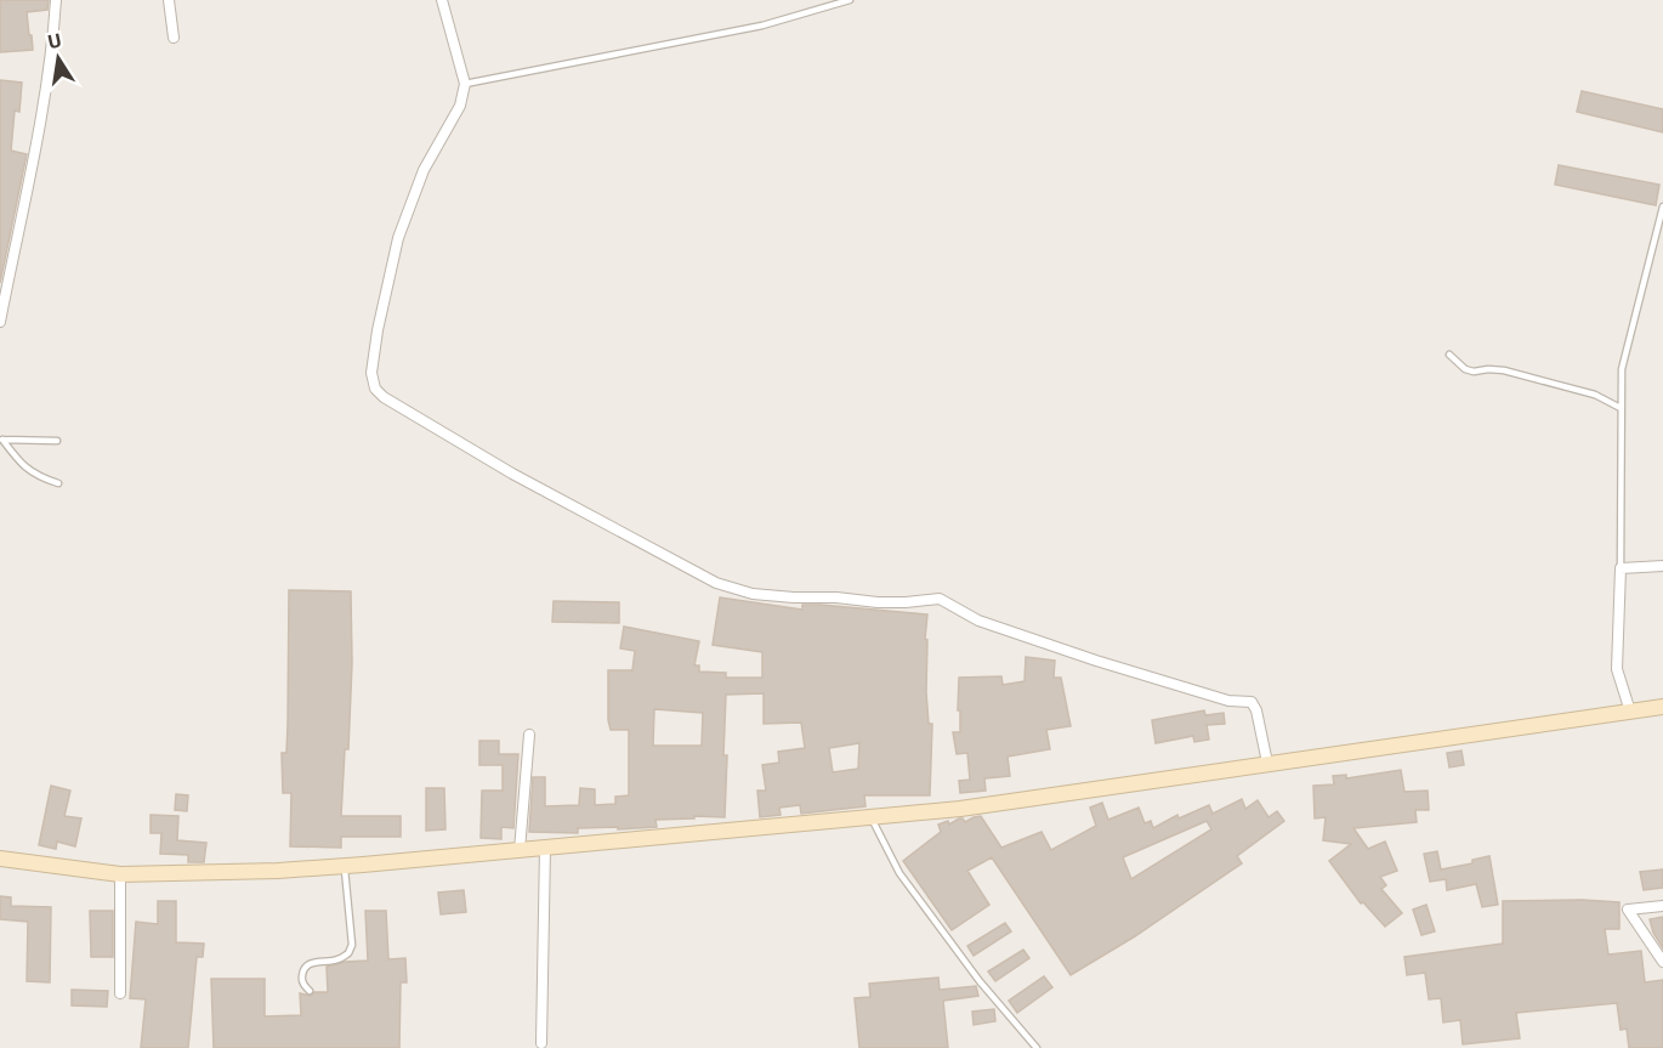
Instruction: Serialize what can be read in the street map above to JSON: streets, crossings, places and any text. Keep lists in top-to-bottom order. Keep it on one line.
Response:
{"north":"top"}
